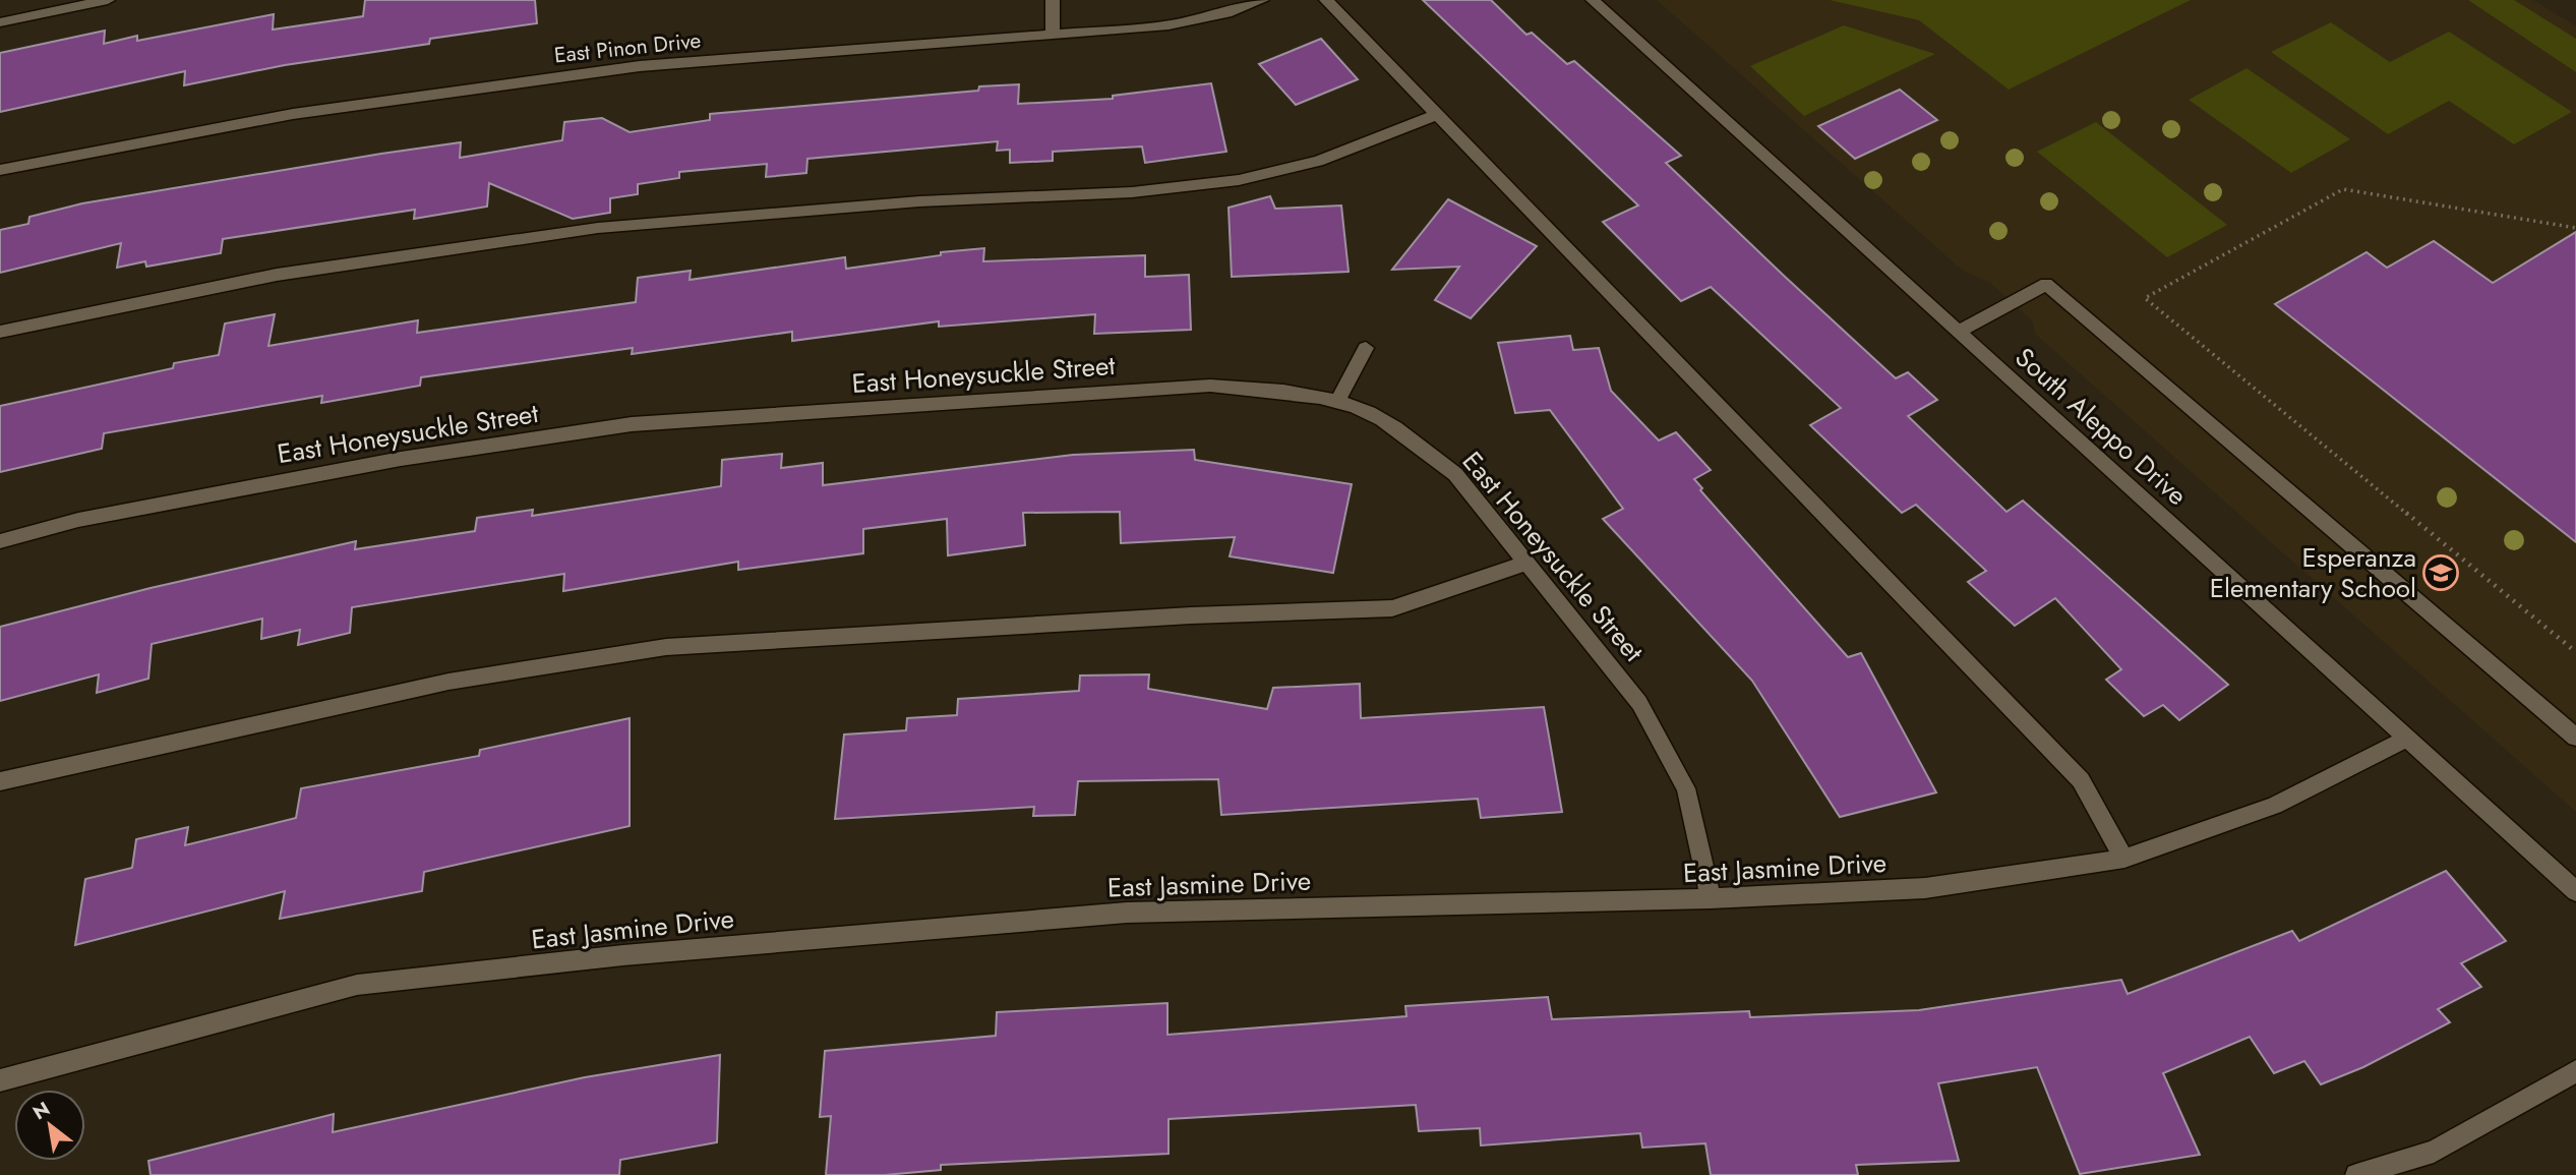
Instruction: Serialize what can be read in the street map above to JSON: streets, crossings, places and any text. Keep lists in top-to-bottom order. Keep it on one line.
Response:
{"streets":{"street":["East Pinon Drive","East Honeysuckle Street","South Aleppo Drive","East Jasmine Drive"]},"crossings":[["East Honeysuckle Street","East Jasmine Drive"],["South Aleppo Drive","East Jasmine Drive"]],"places":{"school or university":["Esperanza Elementary School"]},"north":"top left"}
